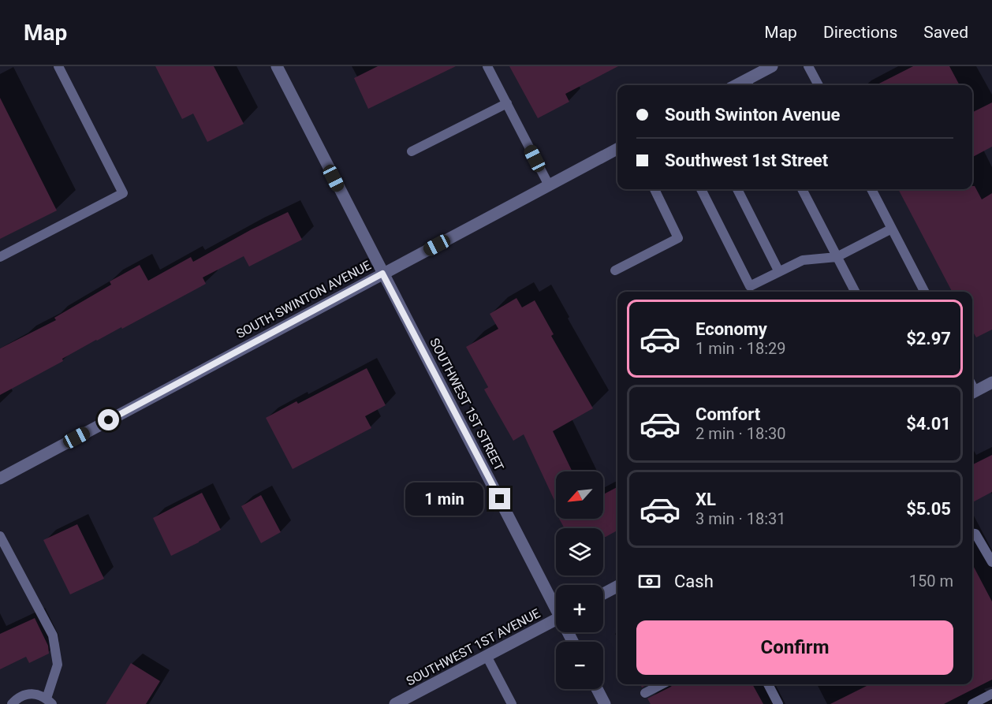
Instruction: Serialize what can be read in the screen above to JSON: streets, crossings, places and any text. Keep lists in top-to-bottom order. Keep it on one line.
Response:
{"streets":{"street":["SOUTH SWINTON AVENUE","SOUTHWEST 1ST STREET","SOUTHWEST 1ST AVENUE"]},"crossings":[["SOUTH SWINTON AVENUE","SOUTHWEST 1ST STREET"]],"north":"bottom left","page":{"header":"Map","nav":["Map","Directions","Saved"],"banner":["South Swinton Avenue","Southwest 1st Street"],"list":[{"name":"Economy","note":"1 min · 18:29","value":"$2.97"},{"name":"Comfort","note":"2 min · 18:30","value":"$4.01"},{"name":"XL","note":"3 min · 18:31","value":"$5.05"}],"map_buttons":["+","−"],"bubble":"1 min","pay":["Cash","150 m"],"buttons":"Confirm"}}
